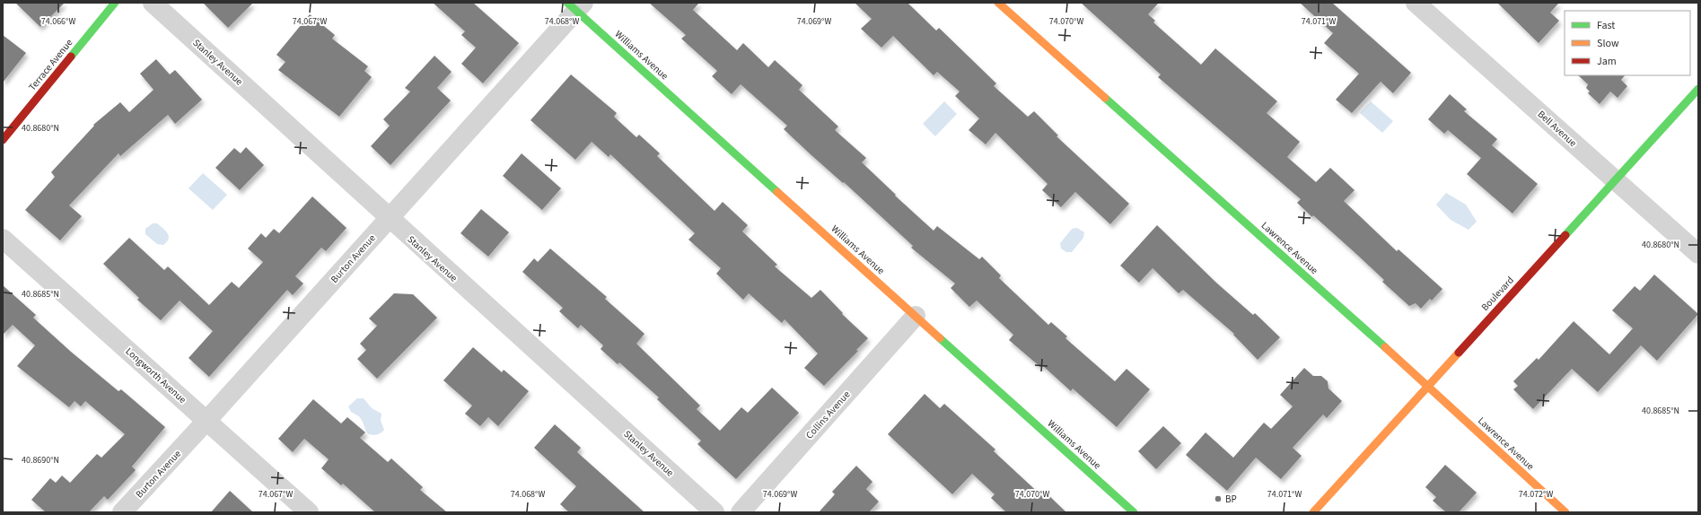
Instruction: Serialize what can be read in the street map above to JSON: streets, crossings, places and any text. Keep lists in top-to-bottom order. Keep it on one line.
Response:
{"streets":{"street":["Williams Avenue","Stanley Avenue","Terrace Avenue","Bell Avenue","Lawrence Avenue","Burton Avenue","Boulevard","Longworth Avenue","Collins Avenue"]},"crossings":[["Williams Avenue","Burton Avenue"],["Williams Avenue","Collins Avenue"],["Stanley Avenue","Burton Avenue"],["Bell Avenue","Boulevard"],["Lawrence Avenue","Boulevard"],["Burton Avenue","Longworth Avenue"]],"places":["BP"],"legend":["Fast","Slow","Jam"],"coordinates":["74.066°W","74.067°W","74.068°W","74.069°W","74.070°W","74.071°W","40.8680°N","40.8685°N","40.8690°N","74.072°W"]}
